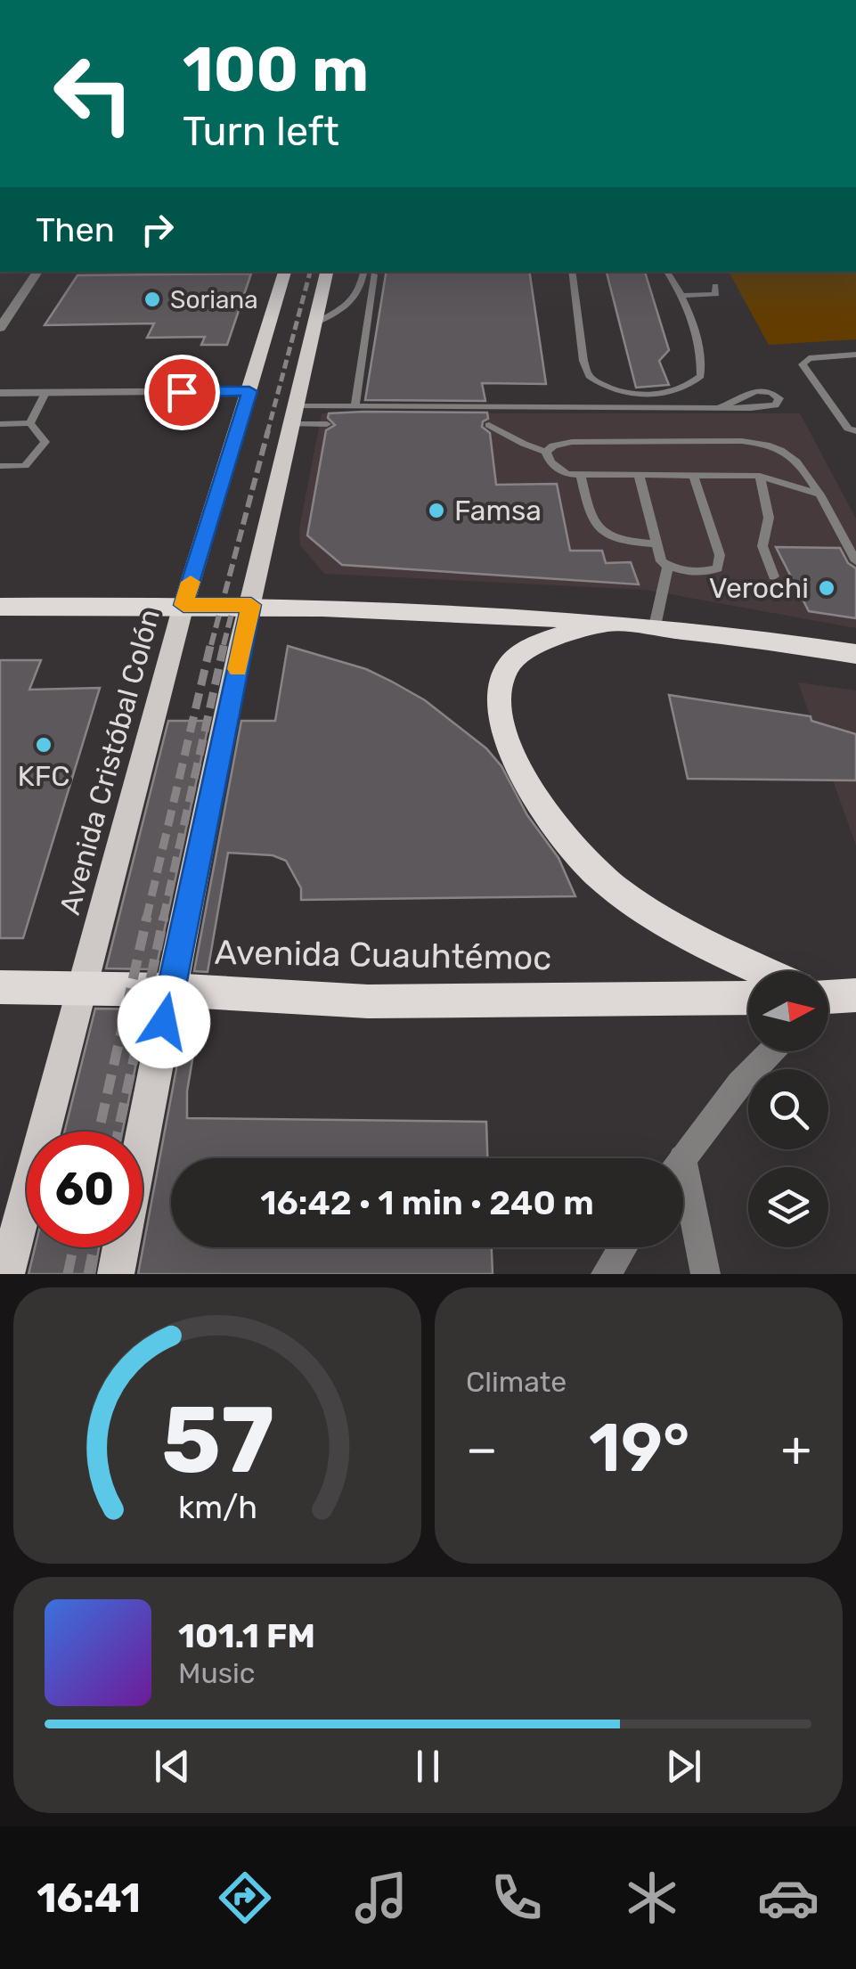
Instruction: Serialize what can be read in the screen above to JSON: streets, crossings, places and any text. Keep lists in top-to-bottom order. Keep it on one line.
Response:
{"streets":{"highway":["Avenida Cuauhtémoc"],"main road":["Avenida Cristóbal Colón"]},"crossings":[["Avenida Cristóbal Colón","Avenida Cuauhtémoc"]],"places":["Soriana","Famsa","Verochi","KFC"],"north":"right","page":{"turn":["100 m","Turn left"],"then":"Then","limit":"60","trip":"16:42 · 1 min · 240 m","tile":"Climate","heat":["−","19°","+"],"song":["101.1 FM","Music"],"tabs":"16:41","gauge":["57","km/h"]}}
